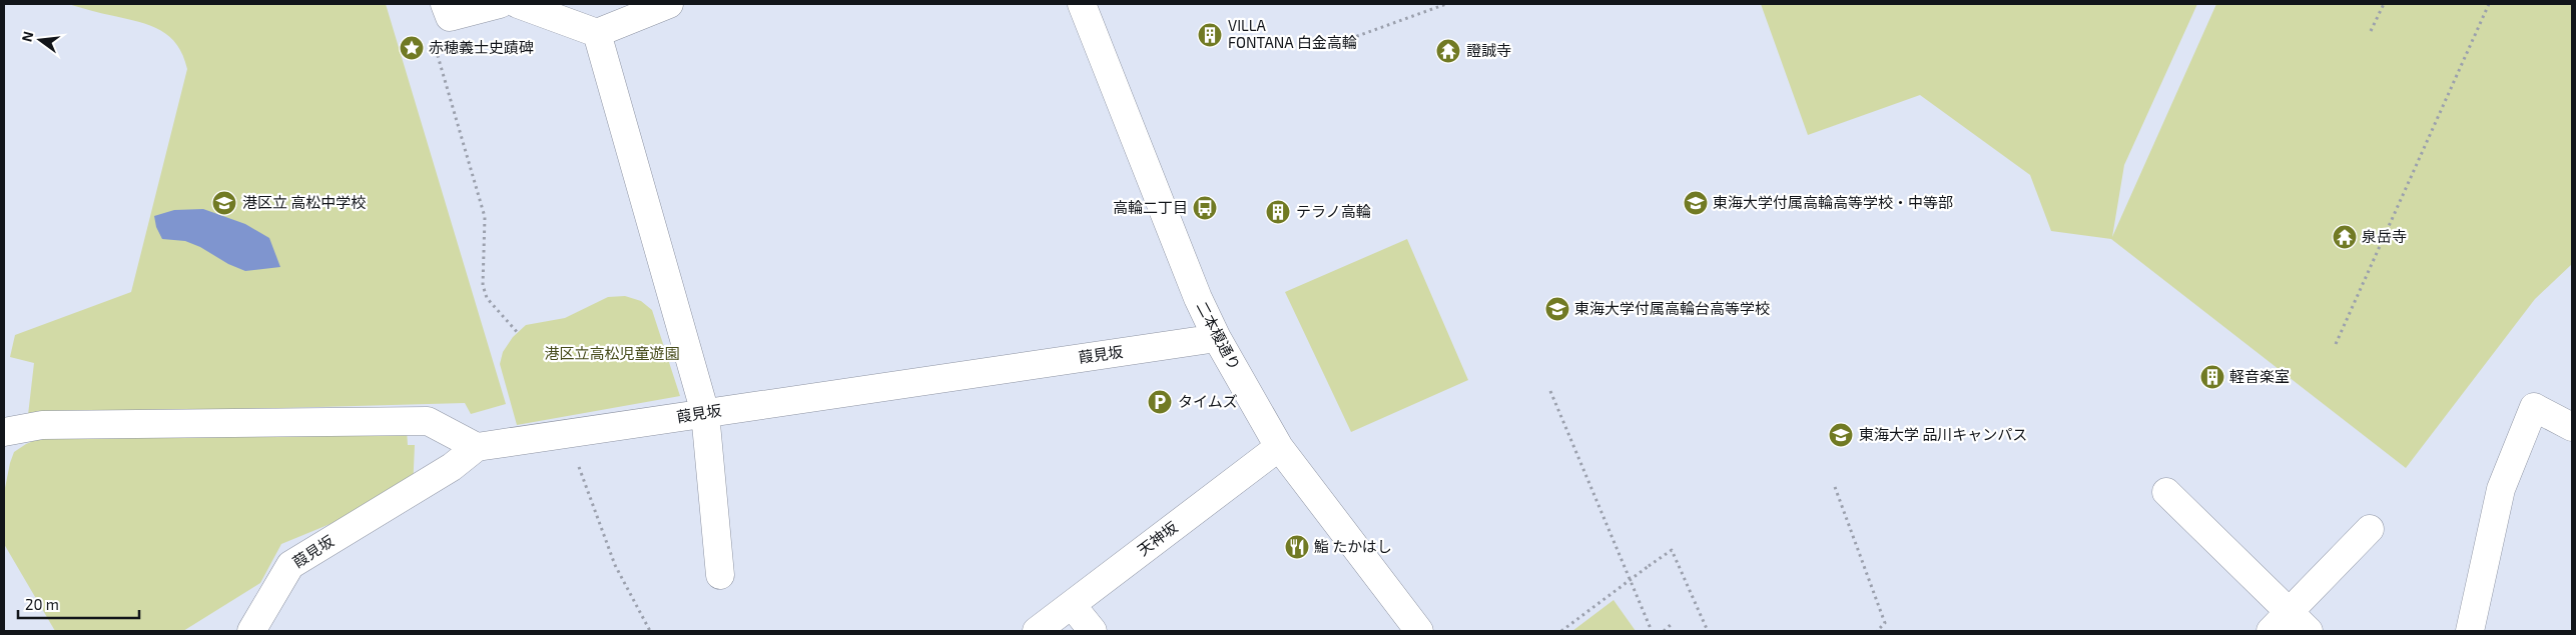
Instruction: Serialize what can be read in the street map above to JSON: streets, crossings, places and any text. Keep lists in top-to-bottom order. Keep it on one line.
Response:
{"streets":{"street":["二本榎通り","葭見坂","天神坂"]},"crossings":[["二本榎通り","葭見坂"],["二本榎通り","天神坂"]],"parks":["港区立高松児童遊園"],"places":{"building":["VILLA FONTANA 白金高輪","テラノ高輪","軽音楽室"],"place":["赤穂義士史蹟碑"],"temple":["證誠寺","泉岳寺"],"school or university":["港区立 高松中学校","東海大学付属高輪高等学校・中等部","東海大学付属高輪台高等学校","東海大学 品川キャンパス"],"bus stop":["高輪二丁目"],"parking":["タイムズ"],"restaurant":["鮨 たかはし"]},"scale_bar":"20 m","north":"left"}
